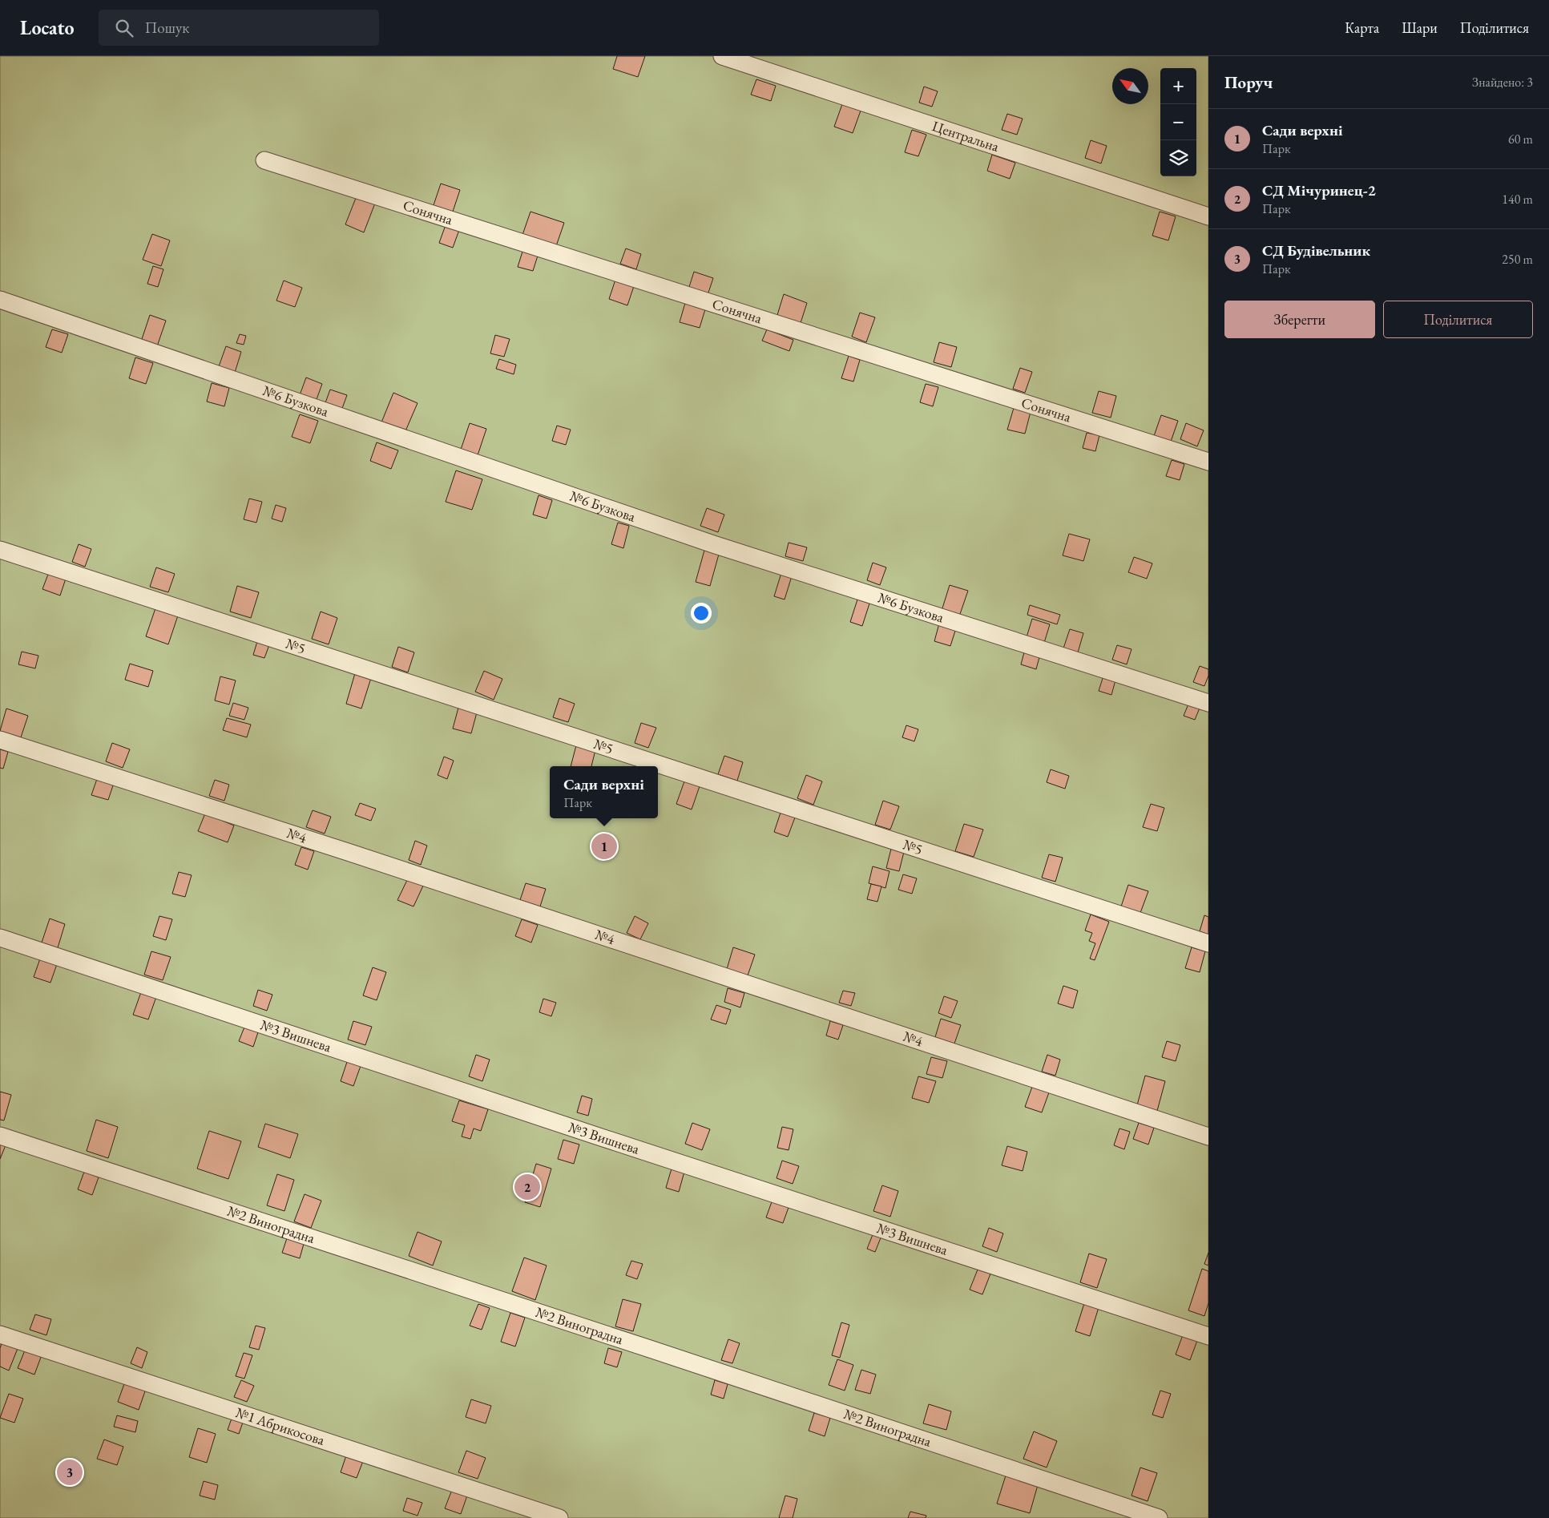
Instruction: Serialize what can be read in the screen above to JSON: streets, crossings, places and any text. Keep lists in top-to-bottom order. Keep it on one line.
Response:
{"streets":{"lane":["Центральна","Сонячна","№6 Бузкова","№5","№4","№3 Вишнева","№2 Виноградна","№1 Абрикосова"]},"north":"top left","page":{"header":"Locato","search":"Пошук","nav":["Карта","Шари","Поділитися"],"heading":["Поруч","Знайдено: 3"],"map_buttons":["+","−"],"list":[{"mark":"1","name":"Сади верхні","note":"Парк","value":"60 m"},{"mark":"2","name":"СД Мічуринец-2","note":"Парк","value":"140 m"},{"mark":"3","name":"СД Будівельник","note":"Парк","value":"250 m"}],"buttons":["Зберегти","Поділитися"],"popup":["Сади верхні","Парк"],"pins":["1","2","3"]}}
